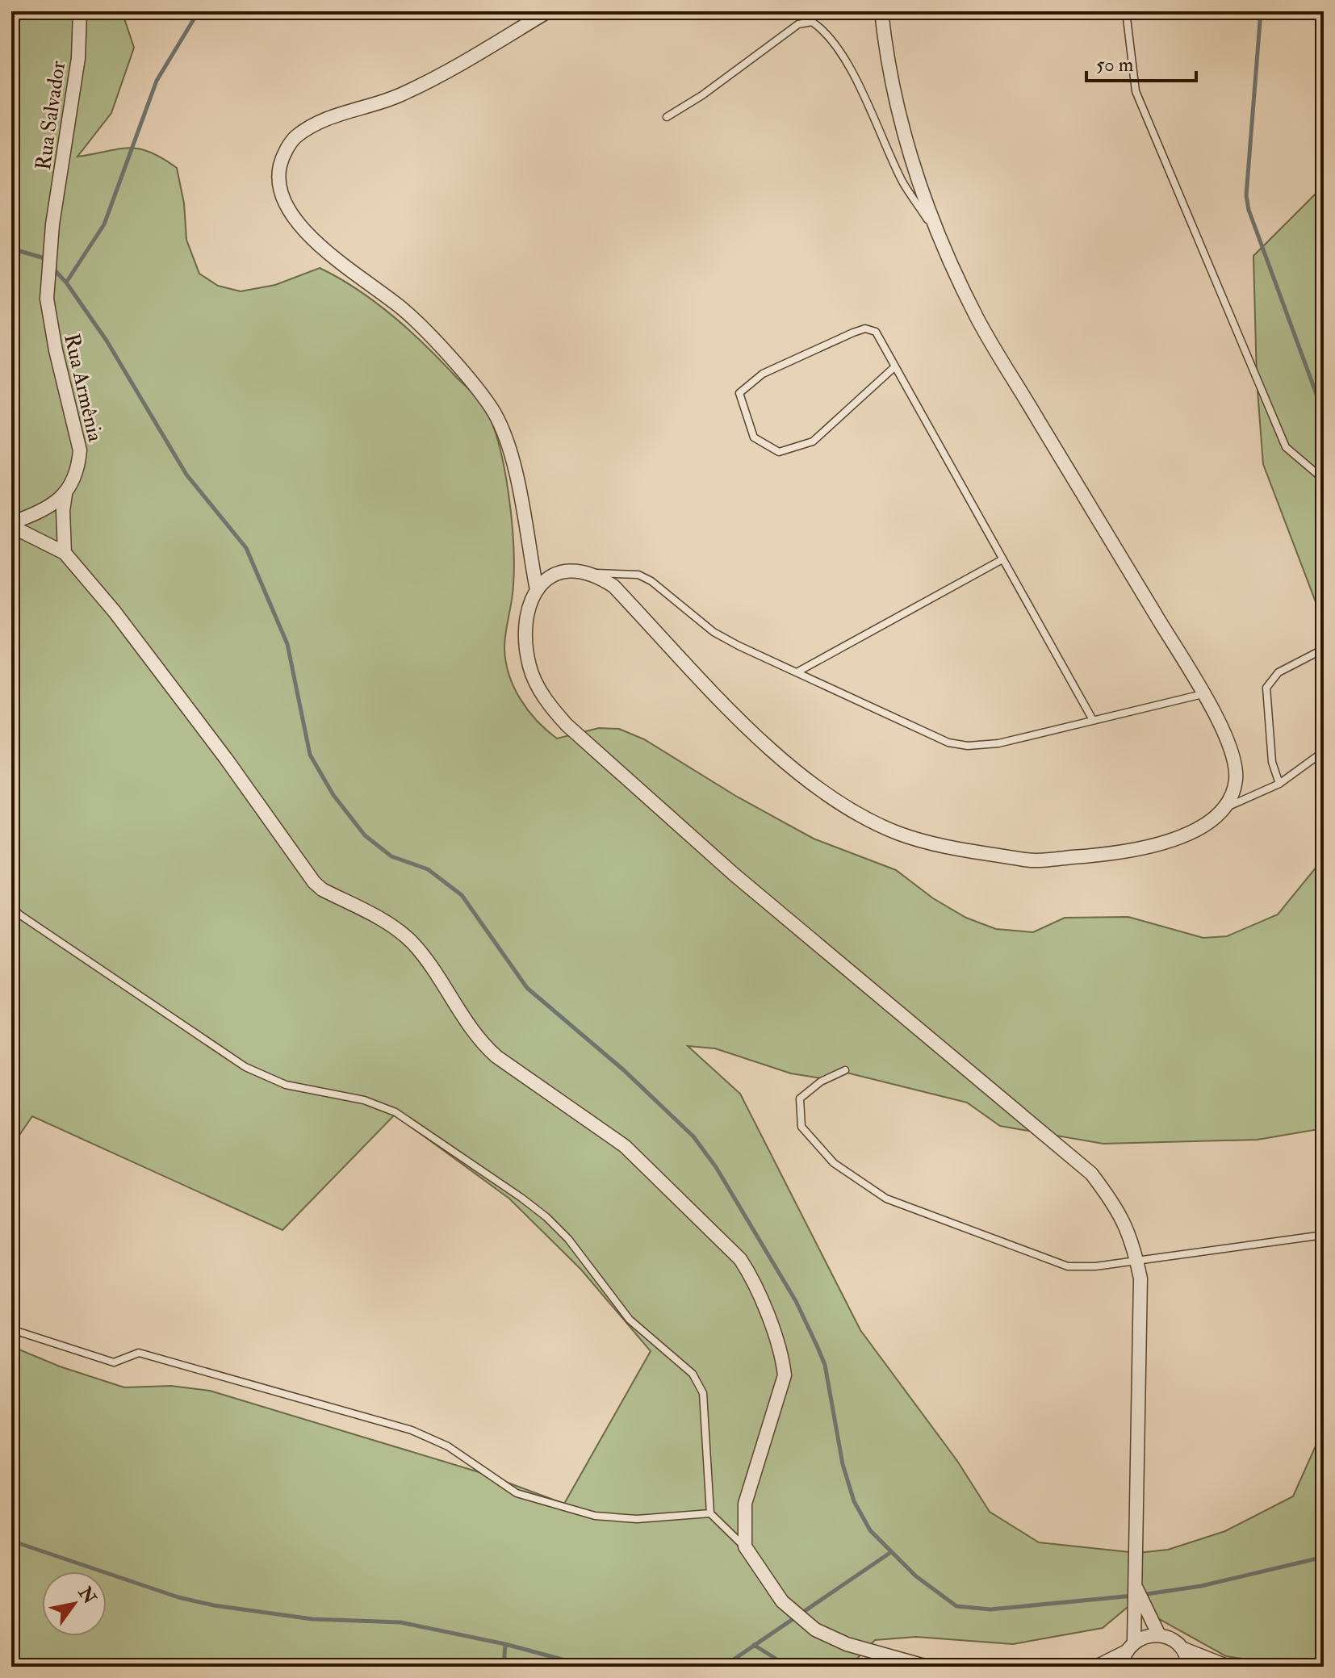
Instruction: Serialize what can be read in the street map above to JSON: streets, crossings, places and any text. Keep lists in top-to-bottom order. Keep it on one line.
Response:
{"streets":{"street":["Rua Salvador","Rua Armênia"]},"crossings":[["Rua Salvador","Rua Armênia"]],"scale_bar":"50 m","north":"top right"}
